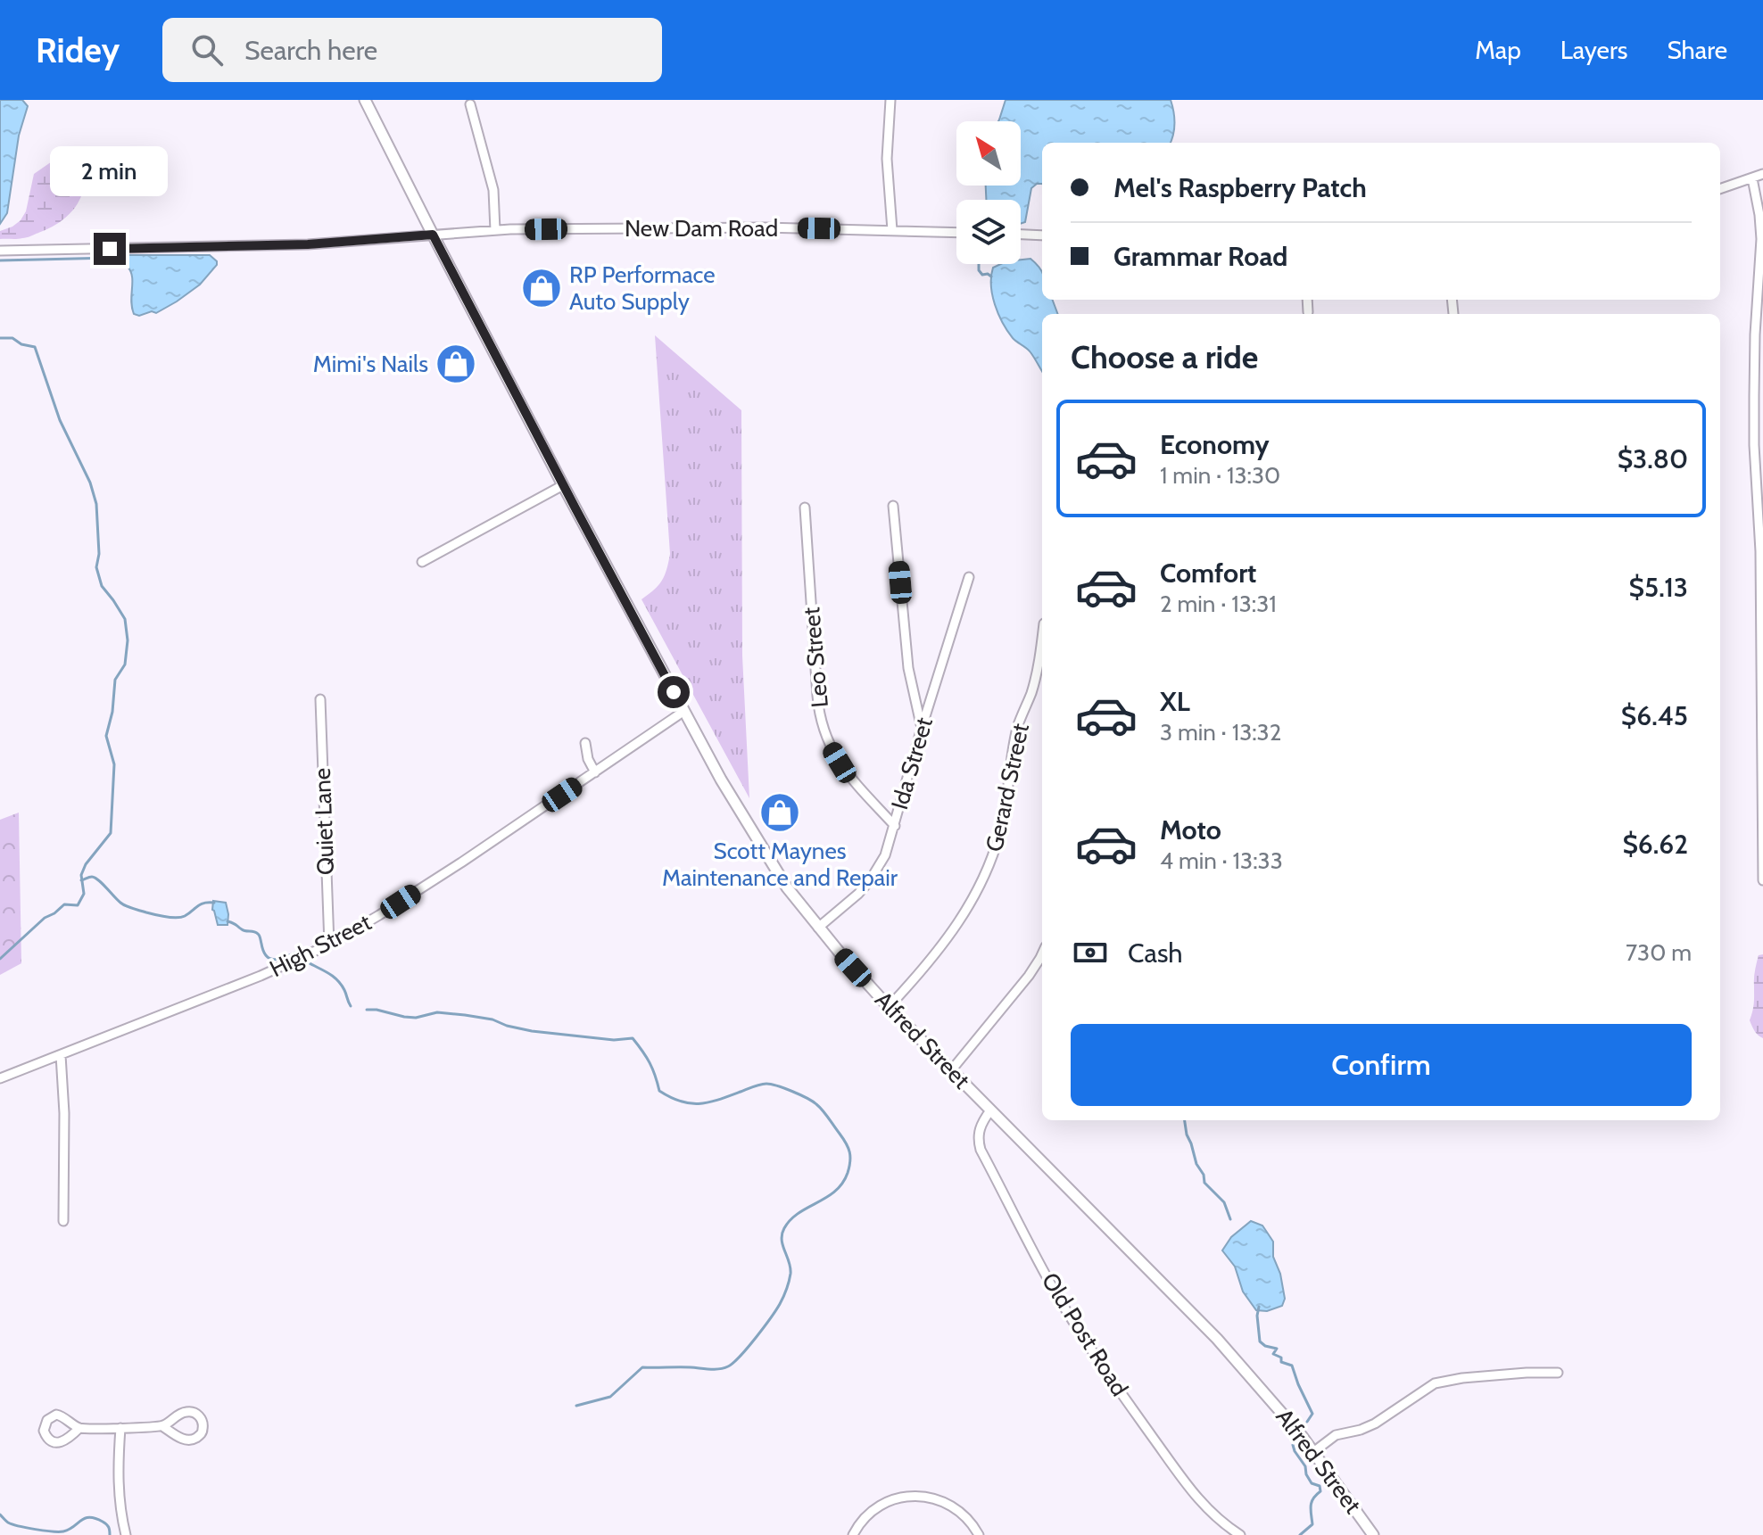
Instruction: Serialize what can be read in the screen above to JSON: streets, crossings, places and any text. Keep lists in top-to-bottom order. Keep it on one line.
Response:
{"streets":{"main road":["Alfred Street"],"street":["New Dam Road","Leo Street","Ida Street","Gerard Street","Quiet Lane","High Street","Old Post Road"]},"crossings":[["New Dam Road","Alfred Street"],["Leo Street","Ida Street"],["Ida Street","Alfred Street"],["Gerard Street","Alfred Street"],["Quiet Lane","High Street"],["High Street","Alfred Street"],["Alfred Street","Old Post Road"]],"places":{"shop":["RP Performace Auto Supply","Mimi's Nails","Scott Maynes Maintenance and Repair"]},"north":"top left","page":{"header":"Ridey","search":"Search here","nav":["Map","Layers","Share"],"banner":["Mel's Raspberry Patch","Grammar Road"],"bubble":"2 min","heading":"Choose a ride","list":[{"name":"Economy","note":"1 min · 13:30","value":"$3.80"},{"name":"Comfort","note":"2 min · 13:31","value":"$5.13"},{"name":"XL","note":"3 min · 13:32","value":"$6.45"},{"name":"Moto","note":"4 min · 13:33","value":"$6.62"}],"pay":["Cash","730 m"],"buttons":"Confirm"}}
